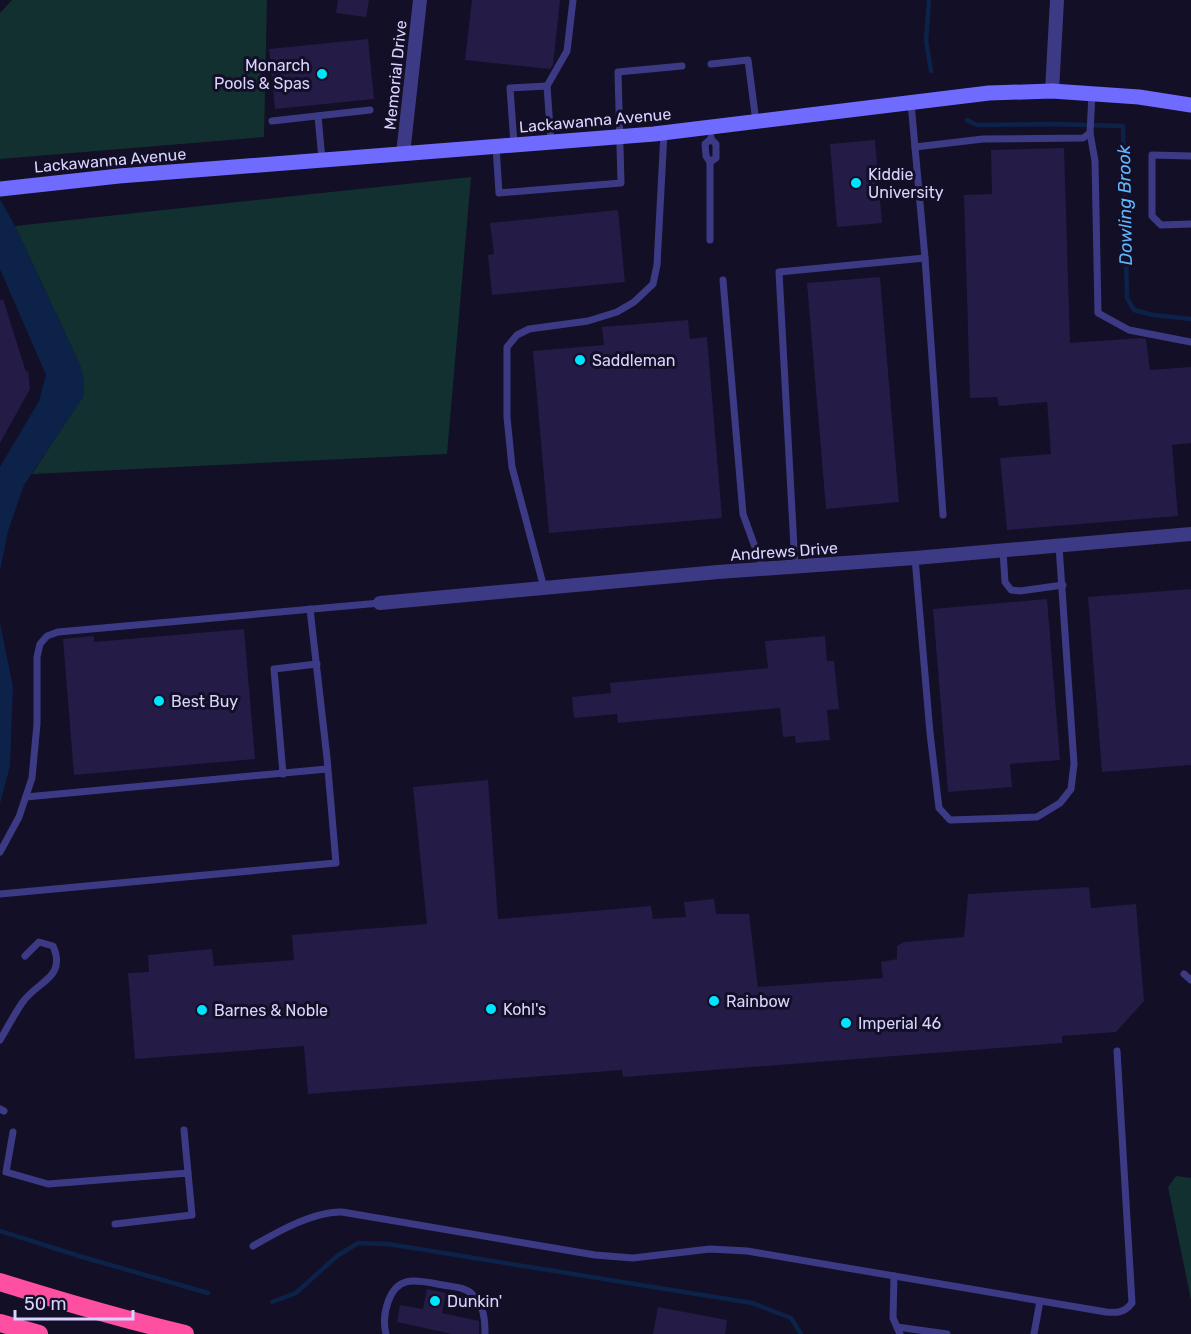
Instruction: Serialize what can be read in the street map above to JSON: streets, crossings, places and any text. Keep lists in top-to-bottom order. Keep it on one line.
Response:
{"streets":{"street":["Memorial Drive","Lackawanna Avenue","Andrews Drive"]},"crossings":[["Memorial Drive","Lackawanna Avenue"]],"water":["Dowling Brook"],"places":["Monarch Pools & Spas","Kiddie University","Saddleman","Best Buy","Rainbow","Kohl's","Barnes & Noble","Imperial 46","Dunkin'"],"scale_bar":"50 m"}
